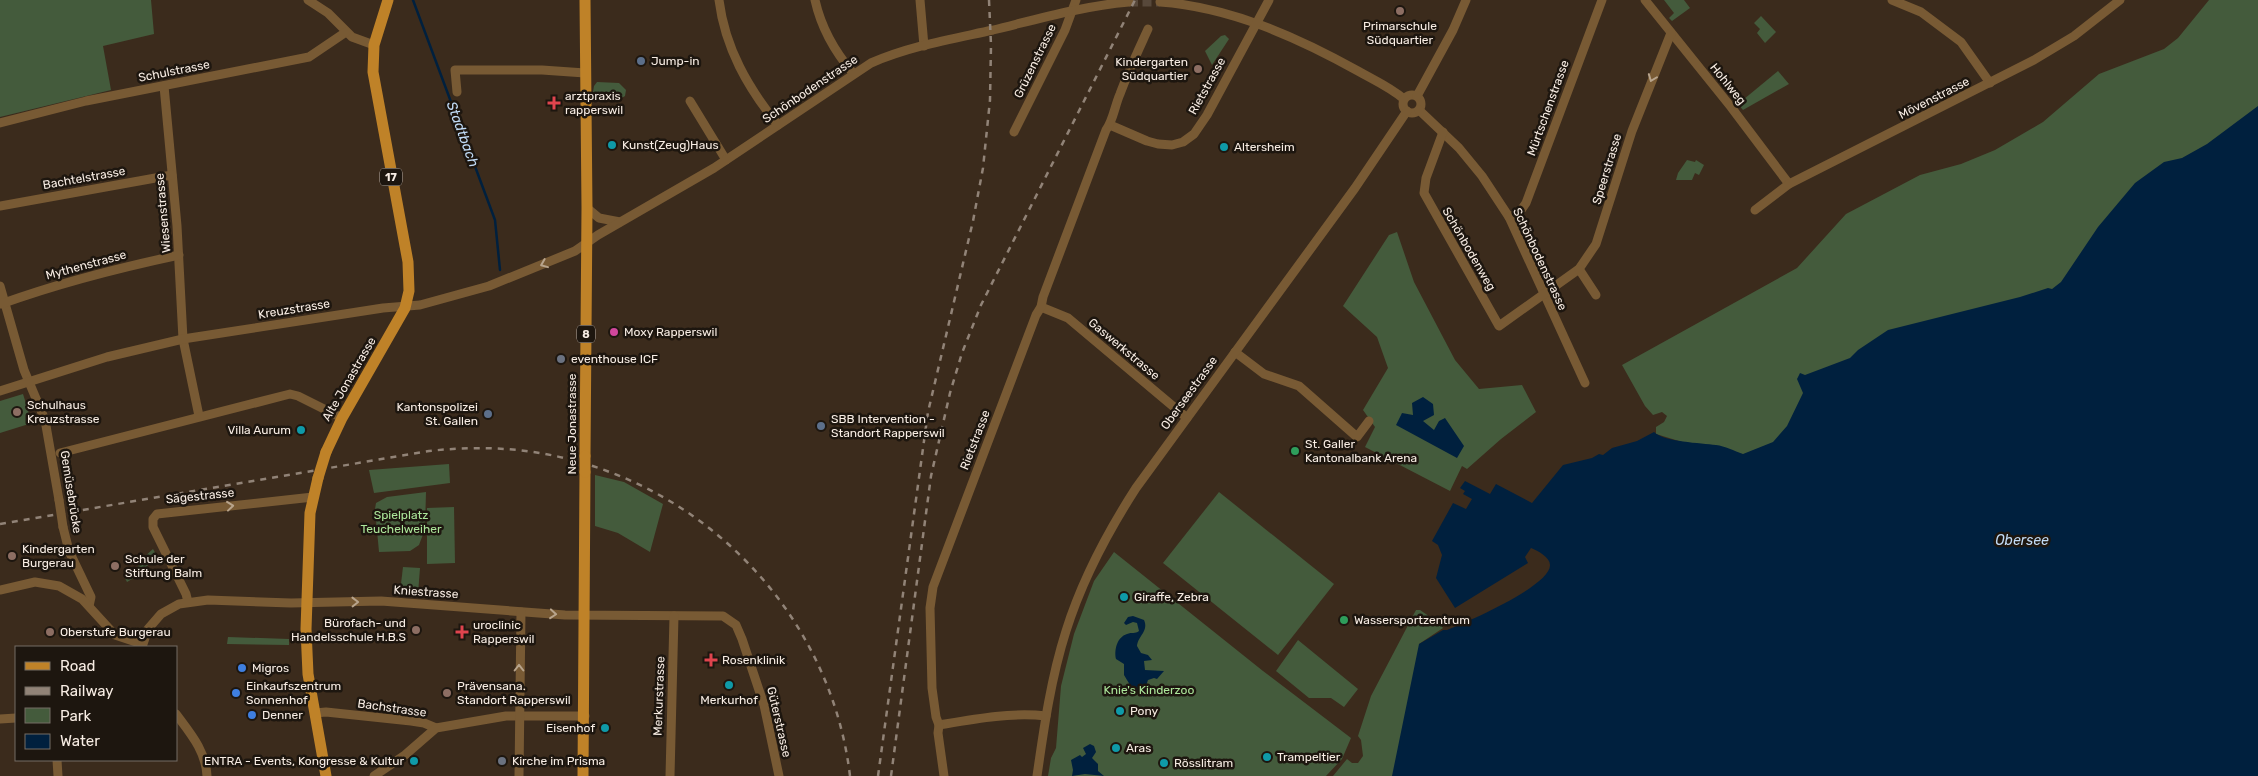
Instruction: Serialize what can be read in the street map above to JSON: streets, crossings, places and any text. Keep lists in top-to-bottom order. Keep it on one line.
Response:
{"streets":{"main road":["17","8","Alte Jonastrasse","Neue Jonastrasse"],"street":["Grüzenstrasse","Schulstrasse","Hohlweg","Rietstrasse","Schönbodenstrasse","Mövenstrasse","Mürtschenstrasse","Speerstrasse","Bachtelstrasse","Wiesenstrasse","Schönbodenweg","Mythenstrasse","Kreuzstrasse","Gaswerkstrasse","Oberseestrasse","Gemüsebrücke","Sägestrasse","Kniestrasse","Merkurstrasse","Bachstrasse","Güterstrasse"]},"crossings":[["Grüzenstrasse","Schönbodenstrasse"],["Schulstrasse","Wiesenstrasse"],["Hohlweg","Mövenstrasse"],["Hohlweg","Speerstrasse"],["Rietstrasse","Gaswerkstrasse"],["Schönbodenstrasse","Mürtschenstrasse"],["Schönbodenstrasse","Speerstrasse"],["Schönbodenstrasse","Schönbodenweg"],["Schönbodenstrasse","Kreuzstrasse"],["Schönbodenstrasse","Oberseestrasse"],["Schönbodenstrasse","Neue Jonastrasse"],["Speerstrasse","Schönbodenweg"],["Bachtelstrasse","Wiesenstrasse"],["Wiesenstrasse","Mythenstrasse"],["Wiesenstrasse","Kreuzstrasse"],["Mythenstrasse","Gemüsebrücke"],["Kreuzstrasse","Alte Jonastrasse"],["Kreuzstrasse","Neue Jonastrasse"],["Kreuzstrasse","Gemüsebrücke"],["Gaswerkstrasse","Oberseestrasse"],["Alte Jonastrasse","Sägestrasse"],["Alte Jonastrasse","Kniestrasse"],["Alte Jonastrasse","Bachstrasse"],["Neue Jonastrasse","Kniestrasse"],["Sägestrasse","Kniestrasse"],["Kniestrasse","Merkurstrasse"],["Kniestrasse","Güterstrasse"]],"one_way":["Speerstrasse","Kniestrasse"],"water":["Stadtbach","Obersee"],"parks":["Spielplatz Teuchelweiher","Knie's Kinderzoo"],"places":{"other":["Primarschule Südquartier","Jump-in","Kindergarten Südquartier","Kunst(Zeug)Haus","Altersheim","Moxy Rapperswil","eventhouse ICF","Schulhaus Kreuzstrasse","Kantonspolizei St. Gallen","SBB Intervention - Standort Rapperswil","Villa Aurum","St. Galler Kantonalbank Arena","Kindergarten Burgerau","Schule der Stiftung Balm","Giraffe, Zebra","Wassersportzentrum","Bürofach- und Handelsschule H.B.S","Oberstufe Burgerau","Migros","Merkurhof","Einkaufszentrum Sonnenhof","Prävensana. Standort Rapperswil","Pony","Denner","Eisenhof","Aras","Trampeltier","ENTRA - Events, Kongresse & Kultur","Kirche im Prisma","Rösslitram"],"health":["arztpraxis rapperswil","uroclinic Rapperswil","Rosenklinik"]},"legend":["Road","Railway","Park","Water"]}
